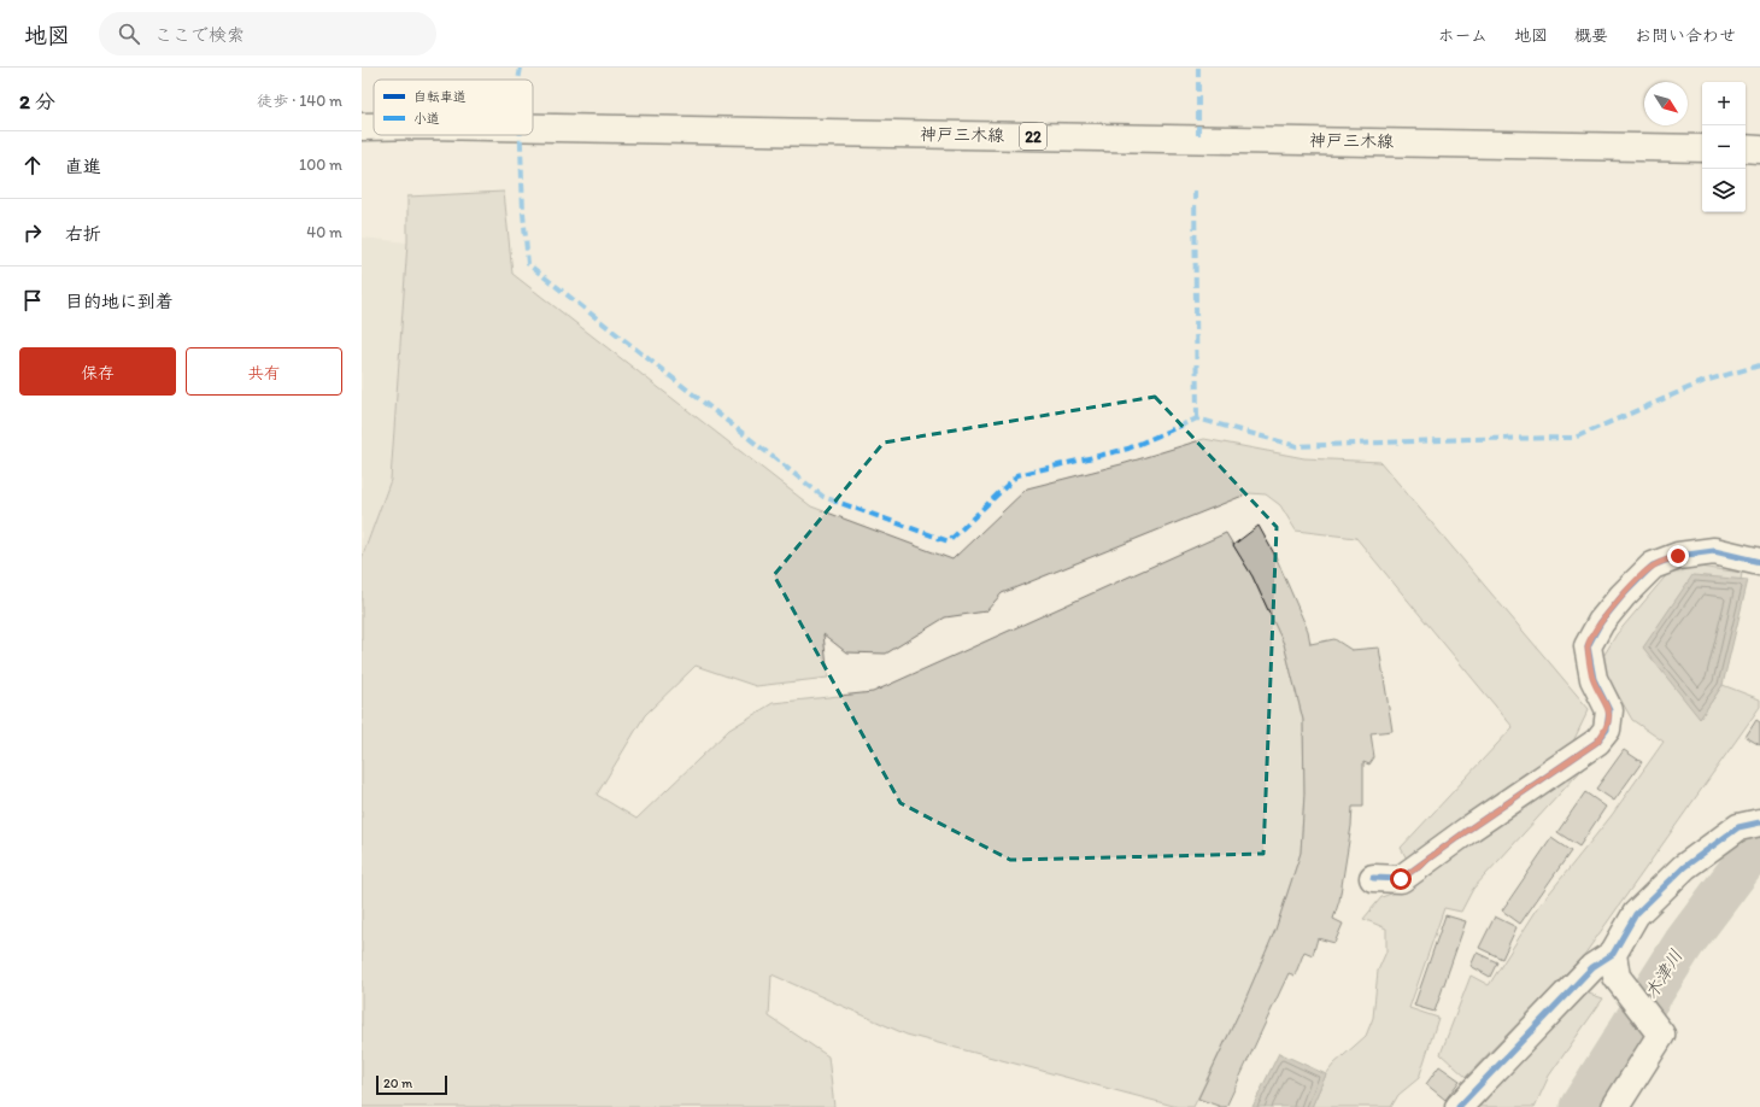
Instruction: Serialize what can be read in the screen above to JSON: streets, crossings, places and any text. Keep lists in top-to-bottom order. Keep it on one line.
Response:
{"streets":{"main road":["神戸三木線","22"]},"water":["木津川"],"legend":["自転車道","小道"],"scale_bar":"20 m","north":"bottom right","page":{"header":"地図","search":"ここで検索","nav":["ホーム","地図","概要","お問い合わせ"],"heading":["2 分","徒歩 · 140 m"],"map_buttons":["+","−"],"list":[["直進","100 m"],["右折","40 m"],"目的地に到着"],"buttons":["保存","共有"],"scale":"20 m"}}
